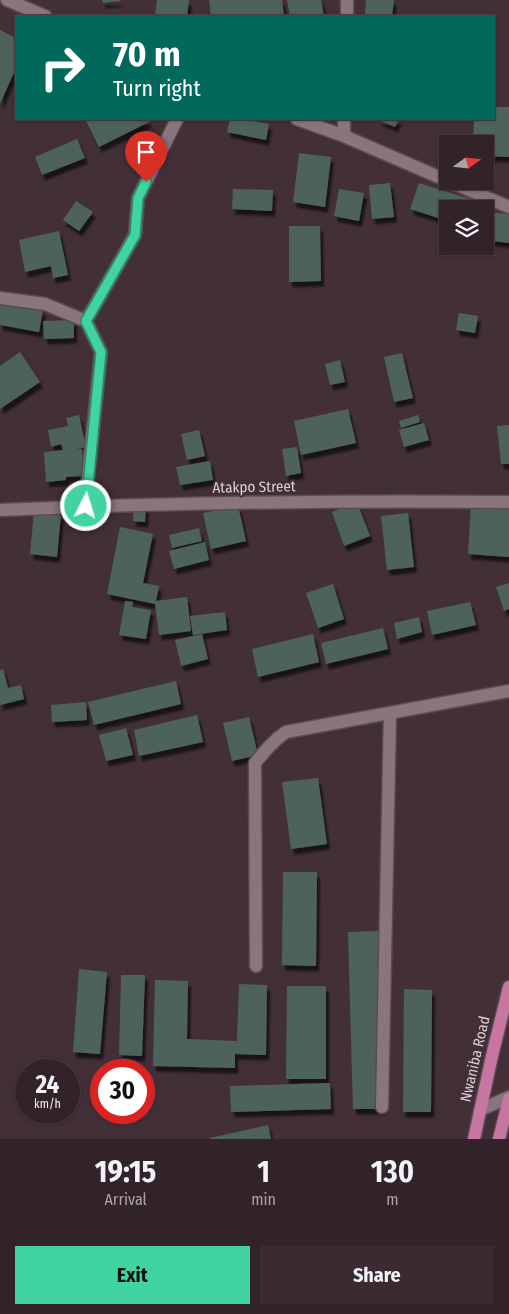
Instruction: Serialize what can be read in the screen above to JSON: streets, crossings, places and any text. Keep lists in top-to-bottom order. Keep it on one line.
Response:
{"streets":{"main road":["Nwaniba Road"],"street":["Atakpo Street"]},"north":"right","page":{"turn":["70 m","Turn right"],"speed":"24 km/h","limit":"30","eta":["19:15","Arrival","1","min","130","m"],"buttons":["Exit","Share"]}}
